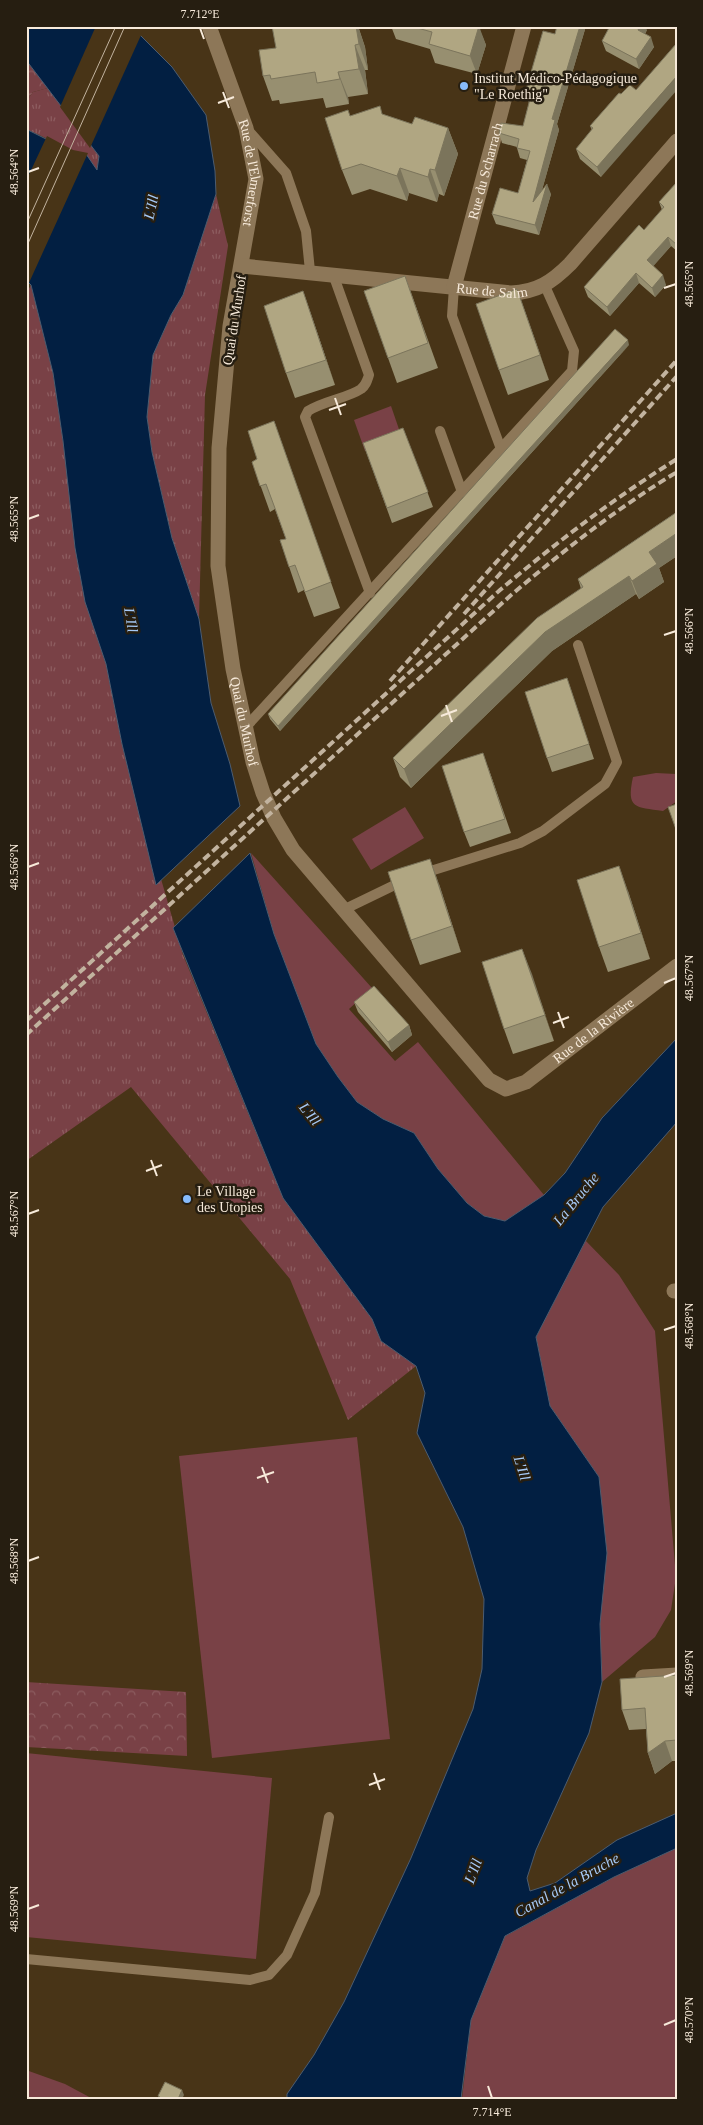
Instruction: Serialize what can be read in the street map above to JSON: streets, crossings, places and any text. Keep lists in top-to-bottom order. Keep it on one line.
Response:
{"streets":{"street":["Rue du Scharrach","Rue de l'Elmerforst","Rue de Salm","Quai du Murhof","Rue de la Rivière"]},"crossings":[["Rue du Scharrach","Rue de Salm"],["Rue de l'Elmerforst","Rue de Salm"],["Rue de l'Elmerforst","Quai du Murhof"],["Rue de Salm","Quai du Murhof"],["Quai du Murhof","Rue de la Rivière"]],"water":["L'Ill","La Bruche","Canal de la Bruche"],"places":["Institut Médico-Pédagogique \"Le Roethig\"","Le Village des Utopies"],"coordinates":["7.712°E","48.564°N","48.565°N","48.566°N","48.567°N","48.568°N","48.569°N","48.570°N","7.714°E"]}
